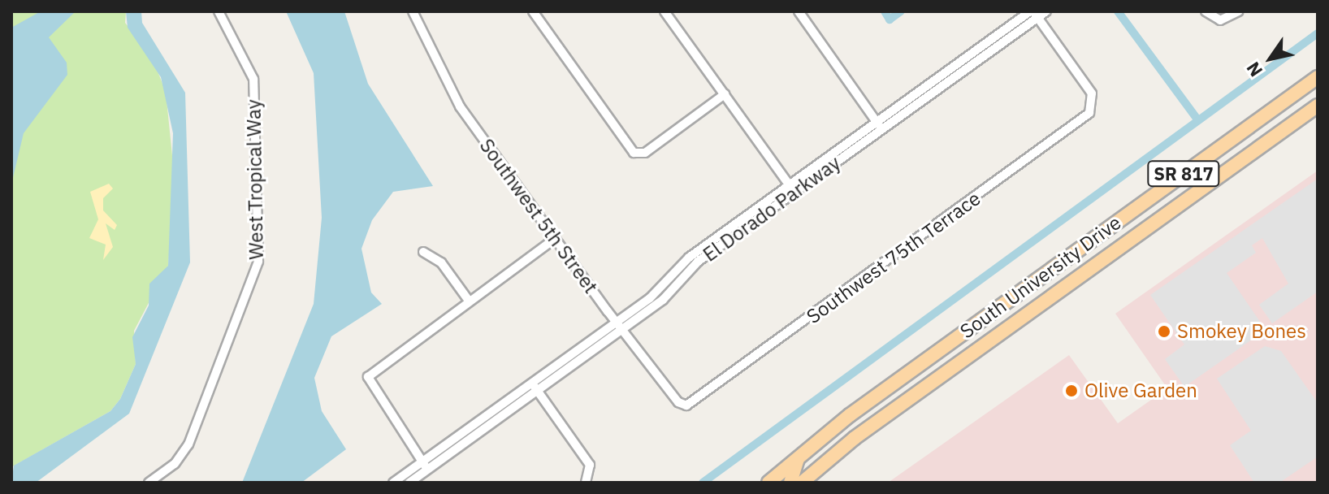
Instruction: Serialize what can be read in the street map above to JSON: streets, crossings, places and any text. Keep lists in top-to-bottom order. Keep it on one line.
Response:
{"streets":{"main road":["SR 817","South University Drive"],"street":["West Tropical Way","El Dorado Parkway","Southwest 5th Street","Southwest 75th Terrace"]},"crossings":[["El Dorado Parkway","Southwest 5th Street"],["El Dorado Parkway","Southwest 75th Terrace"],["Southwest 5th Street","Southwest 75th Terrace"]],"places":["Smokey Bones","Olive Garden"],"north":"bottom left"}
